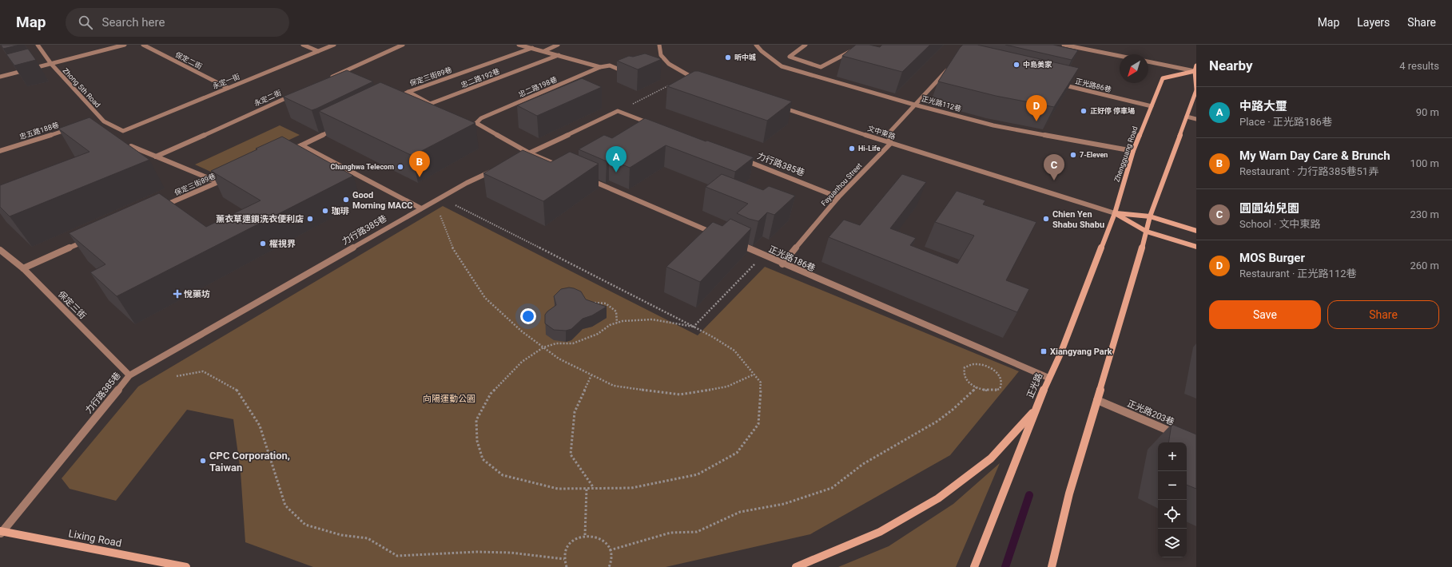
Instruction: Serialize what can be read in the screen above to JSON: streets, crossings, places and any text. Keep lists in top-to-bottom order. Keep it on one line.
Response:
{"streets":{"street":["保定二街","保定三街89巷","忠二路192巷","永定一街","正光路86巷","忠二路198巷","Zhong 5th Road","永定二街","正光路112巷","忠五路188巷","文中東路","Zhengguang Road","力行路385巷","Fayuanhou Street","正光路186巷","保定三街","正光路","正光路203巷","Lixing Road"]},"crossings":[["保定二街","永定一街"],["保定三街89巷","忠二路192巷"],["永定一街","Zhong 5th Road"],["正光路86巷","Zhengguang Road"],["正光路112巷","Zhengguang Road"],["文中東路","Zhengguang Road"],["文中東路","Fayuanhou Street"],["文中東路","正光路"],["Zhengguang Road","正光路"],["力行路385巷","Fayuanhou Street"],["力行路385巷","保定三街"],["力行路385巷","Lixing Road"],["Fayuanhou Street","正光路186巷"],["正光路186巷","正光路"]],"parks":["向陽運動公園"],"places":{"other":["昕中城","中島美家","正好停 停車場","Hi-Life","7-Eleven","Chunghwa Telecom","Good Morning MACC","珈琲","薰衣草連鎖洗衣便利店","Chien Yen Shabu Shabu","權視界","CPC Corporation, Taiwan"],"health":["悅藥坊"],"transit":["Xiangyang Park"]},"north":"bottom left","page":{"header":"Map","search":"Search here","nav":["Map","Layers","Share"],"heading":["Nearby","4 results"],"list":[{"mark":"A","name":"中路大璽","note":"Place · 正光路186巷","value":"90 m"},{"mark":"B","name":"My Warn Day Care & Brunch","note":"Restaurant · 力行路385巷51弄","value":"100 m"},{"mark":"C","name":"圓圓幼兒園","note":"School · 文中東路","value":"230 m"},{"mark":"D","name":"MOS Burger","note":"Restaurant · 正光路112巷","value":"260 m"}],"pins":["D","A","B","C"],"buttons":["Save","Share"],"map_buttons":["+","−"]}}
